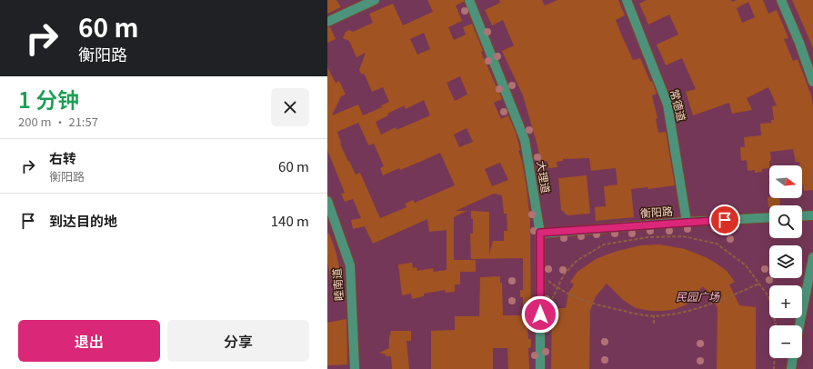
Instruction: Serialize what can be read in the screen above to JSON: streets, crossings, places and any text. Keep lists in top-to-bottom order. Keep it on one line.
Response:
{"streets":{"street":["常德道","大理道","衡阳路","睦南道"]},"crossings":[["常德道","衡阳路"],["大理道","衡阳路"]],"parks":["民园广场"],"north":"right","page":{"turn":["60 m","衡阳路"],"heading":["1 分钟","200 m · 21:57"],"list":[{"name":"右转","note":"衡阳路","value":"60 m"},{"name":"到达目的地","value":"140 m"}],"map_buttons":["+","−"],"buttons":["退出","分享"]}}
